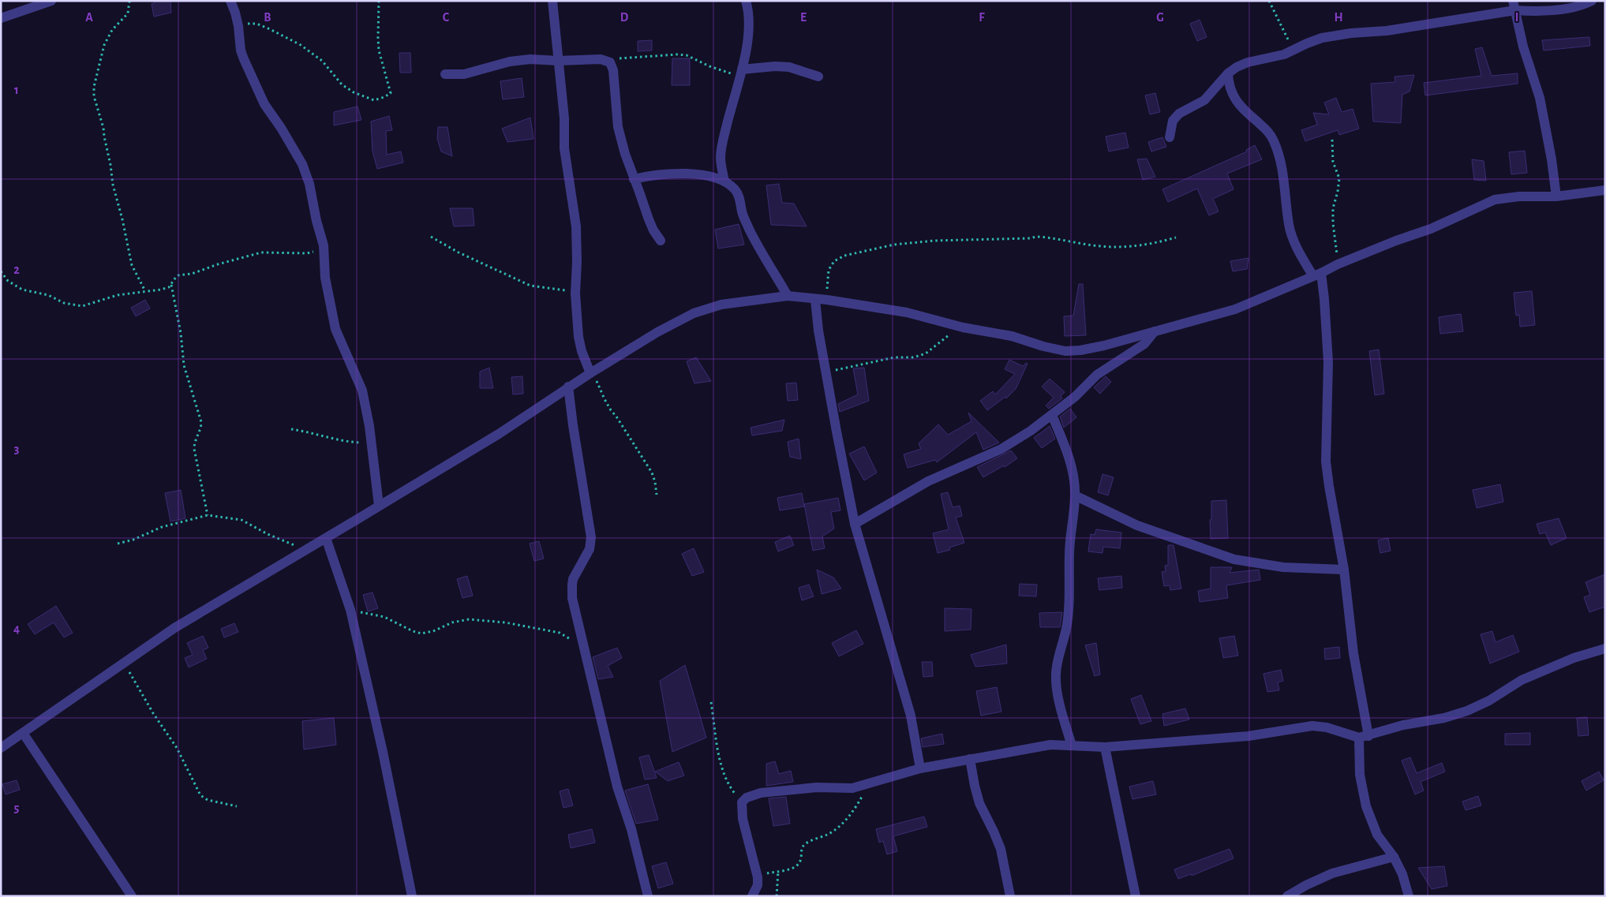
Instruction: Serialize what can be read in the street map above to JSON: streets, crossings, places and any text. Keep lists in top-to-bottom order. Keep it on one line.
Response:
{"grid":{"columns":["A","B","C","D","E","F","G","H","I"],"rows":["1","2","3","4","5"]}}
